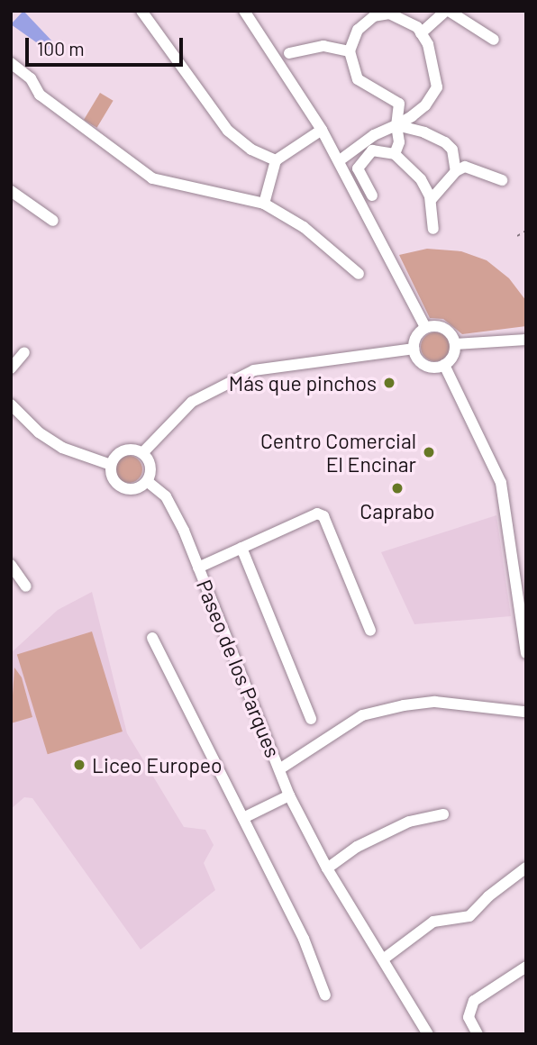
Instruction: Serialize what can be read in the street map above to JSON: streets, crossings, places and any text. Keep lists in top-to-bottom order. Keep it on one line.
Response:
{"streets":{"street":["Paseo de los Parques"]},"places":["Más que pinchos","Centro Comercial El Encinar","Caprabo","Liceo Europeo"],"scale_bar":"100 m"}
